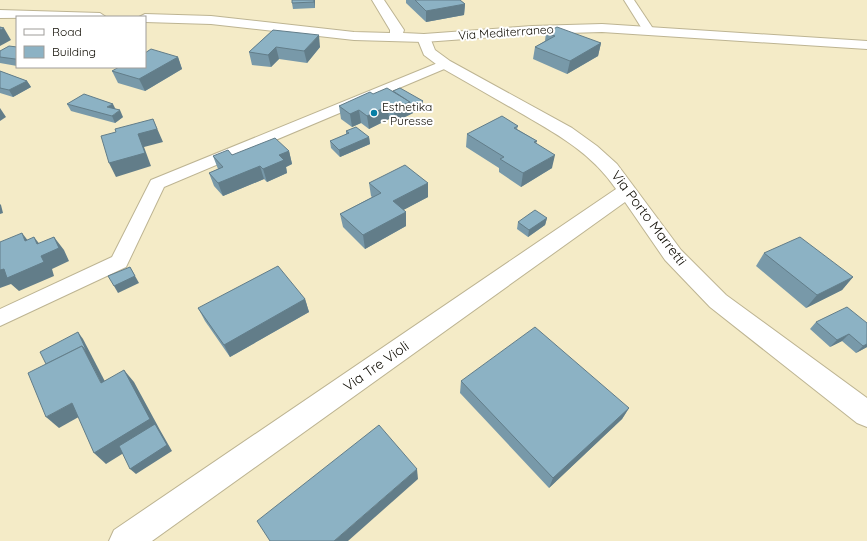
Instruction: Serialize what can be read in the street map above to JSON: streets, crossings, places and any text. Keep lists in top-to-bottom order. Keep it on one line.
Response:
{"streets":{"street":["Via Mediterraneo","Via Porto Marretti","Via Tre Violi"]},"crossings":[["Via Mediterraneo","Via Porto Marretti"],["Via Porto Marretti","Via Tre Violi"]],"places":["Esthetika - Puresse"],"legend":["Road","Building"]}
